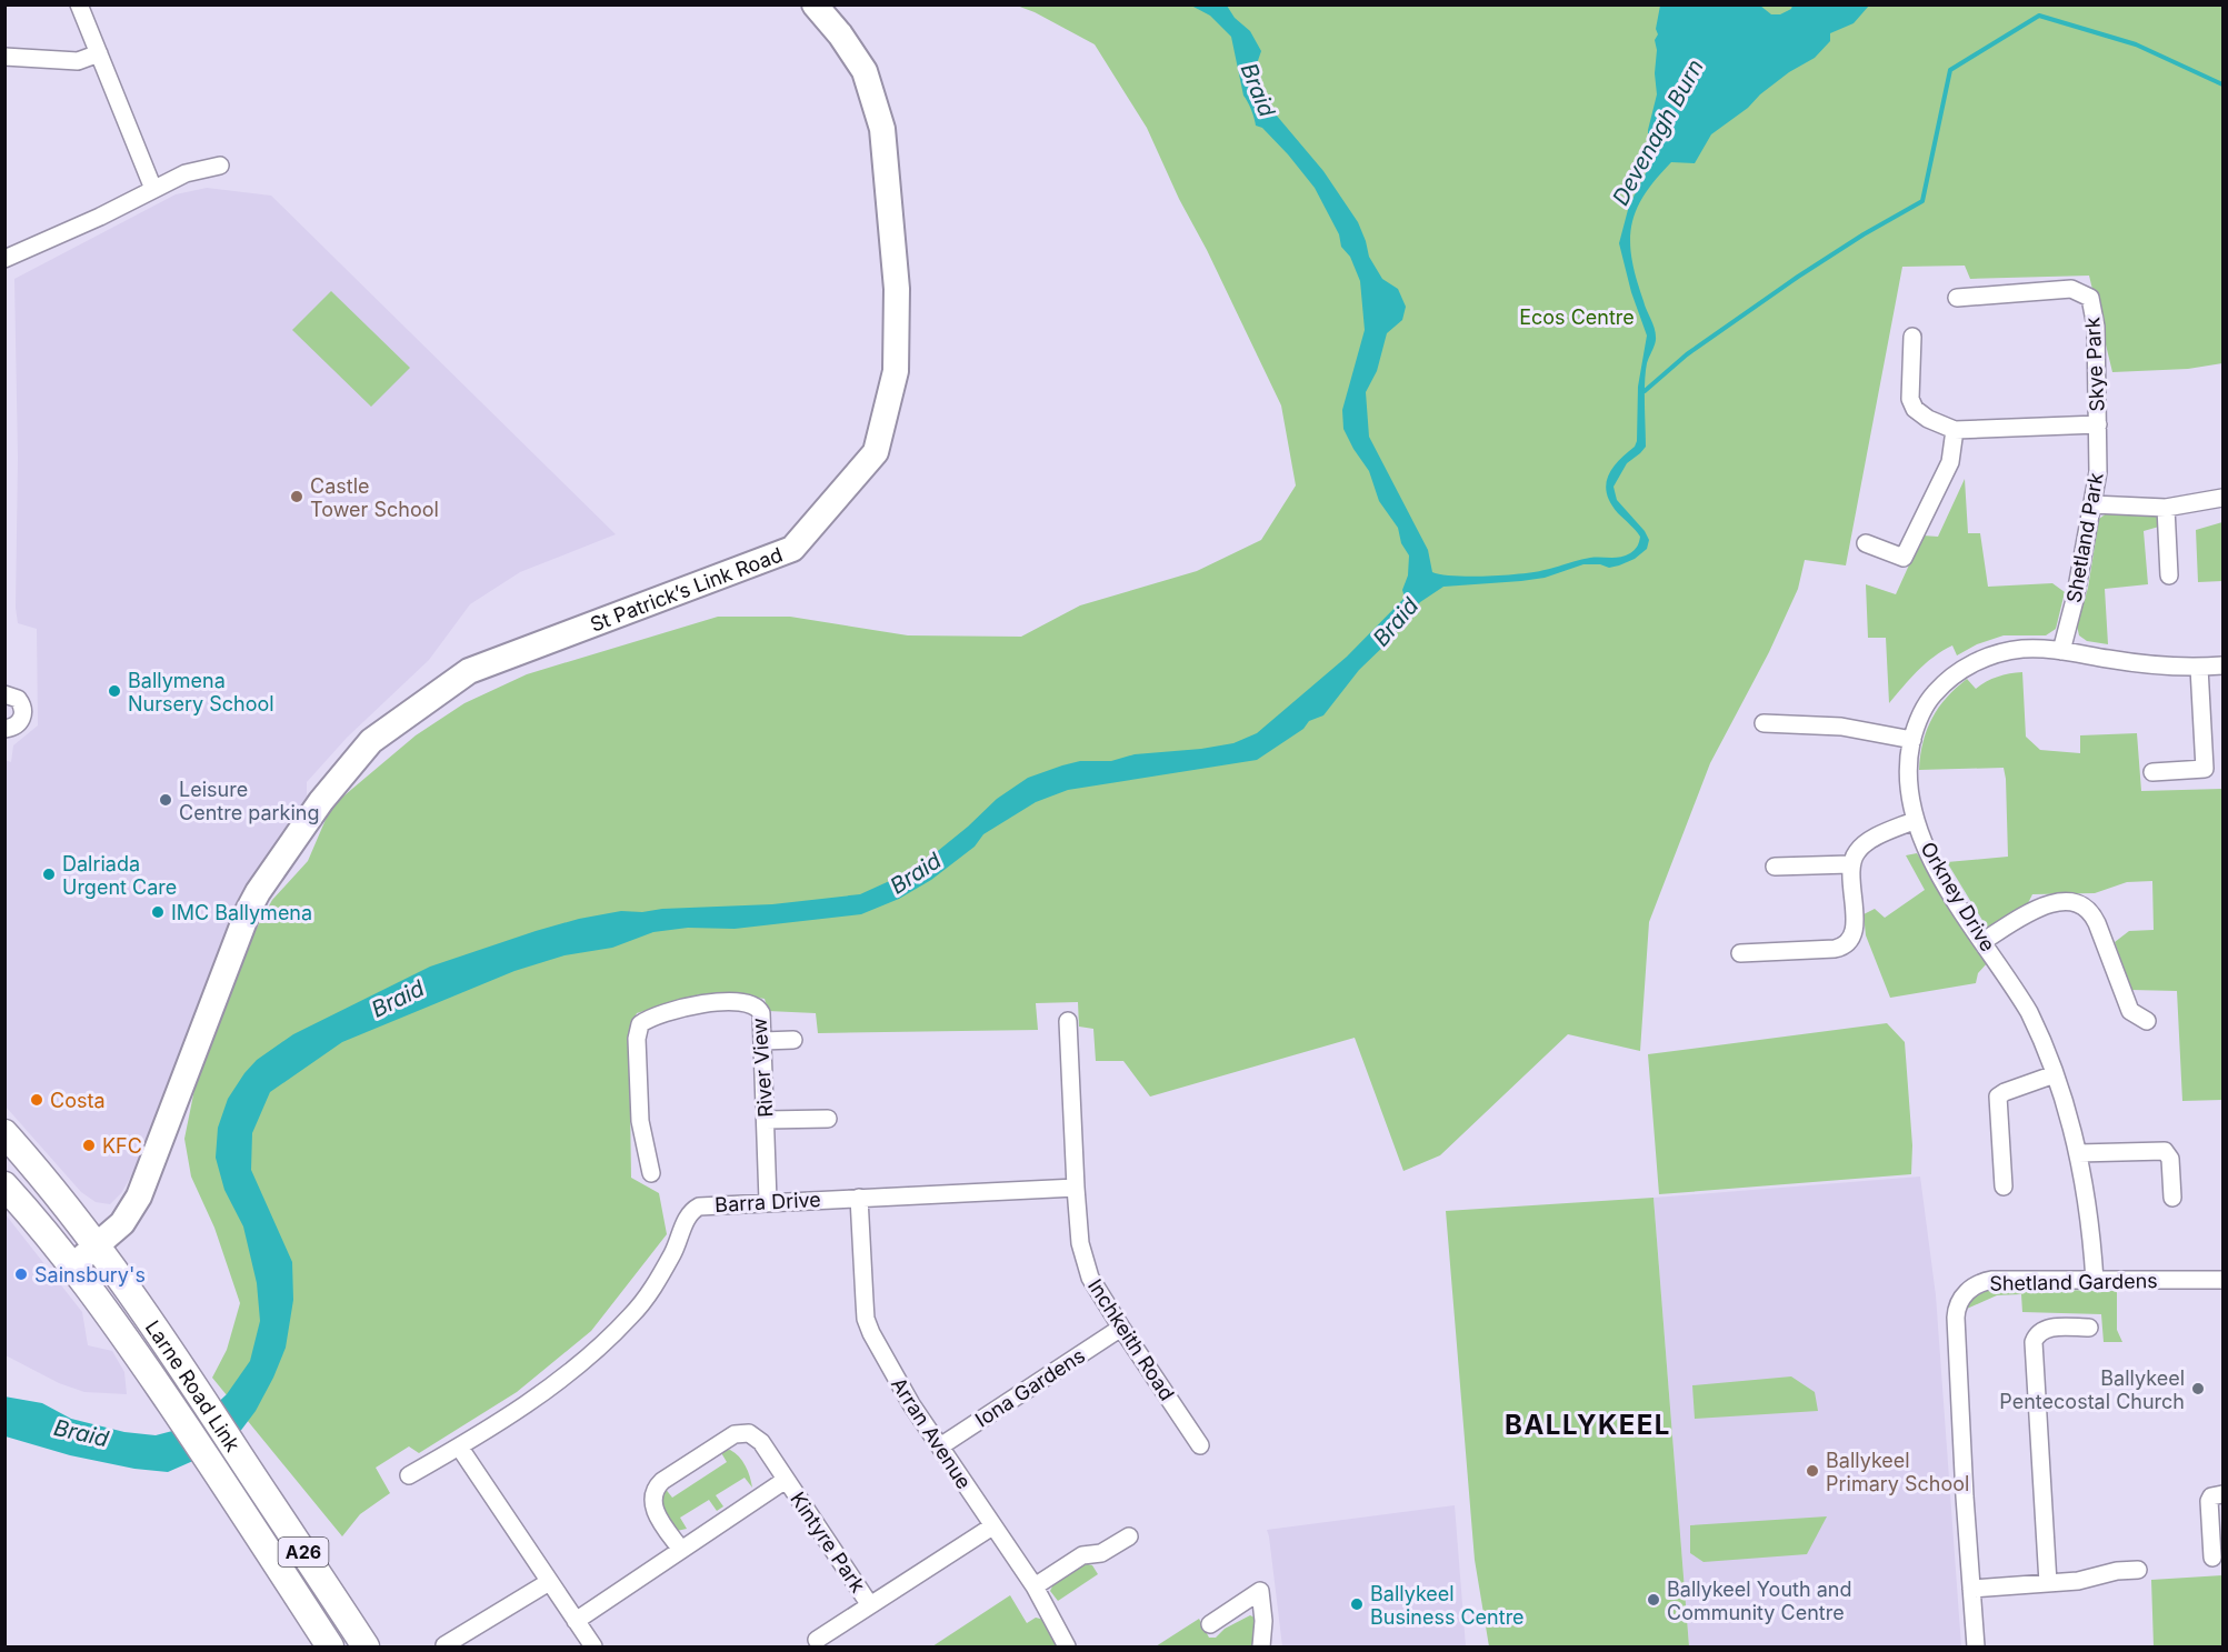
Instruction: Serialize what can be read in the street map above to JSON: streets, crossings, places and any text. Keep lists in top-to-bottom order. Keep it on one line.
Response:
{"streets":{"main road":["Larne Road Link","A26"],"street":["Skye Park","Shetland Park","St Patrick’s Link Road","Orkney Drive","River View","Barra Drive","Shetland Gardens","Inchkeith Road","Iona Gardens","Arran Avenue","Kintyre Park"]},"crossings":[["Skye Park","Shetland Park"],["Shetland Park","Orkney Drive"],["St Patrick’s Link Road","Larne Road Link"],["Orkney Drive","Shetland Gardens"],["River View","Barra Drive"],["Barra Drive","Inchkeith Road"],["Barra Drive","Arran Avenue"],["Inchkeith Road","Iona Gardens"],["Iona Gardens","Arran Avenue"],["Arran Avenue","Kintyre Park"]],"districts":["BALLYKEEL"],"water":["Braid","Devenagh Burn"],"parks":["Ecos Centre"],"places":["Castle Tower School","Ballymena Nursery School","Leisure Centre parking","Dalriada Urgent Care","IMC Ballymena","Costa","KFC","Sainsbury's","Ballykeel Pentecostal Church","Ballykeel Primary School","Ballykeel Youth and Community Centre","Ballykeel Business Centre"]}
